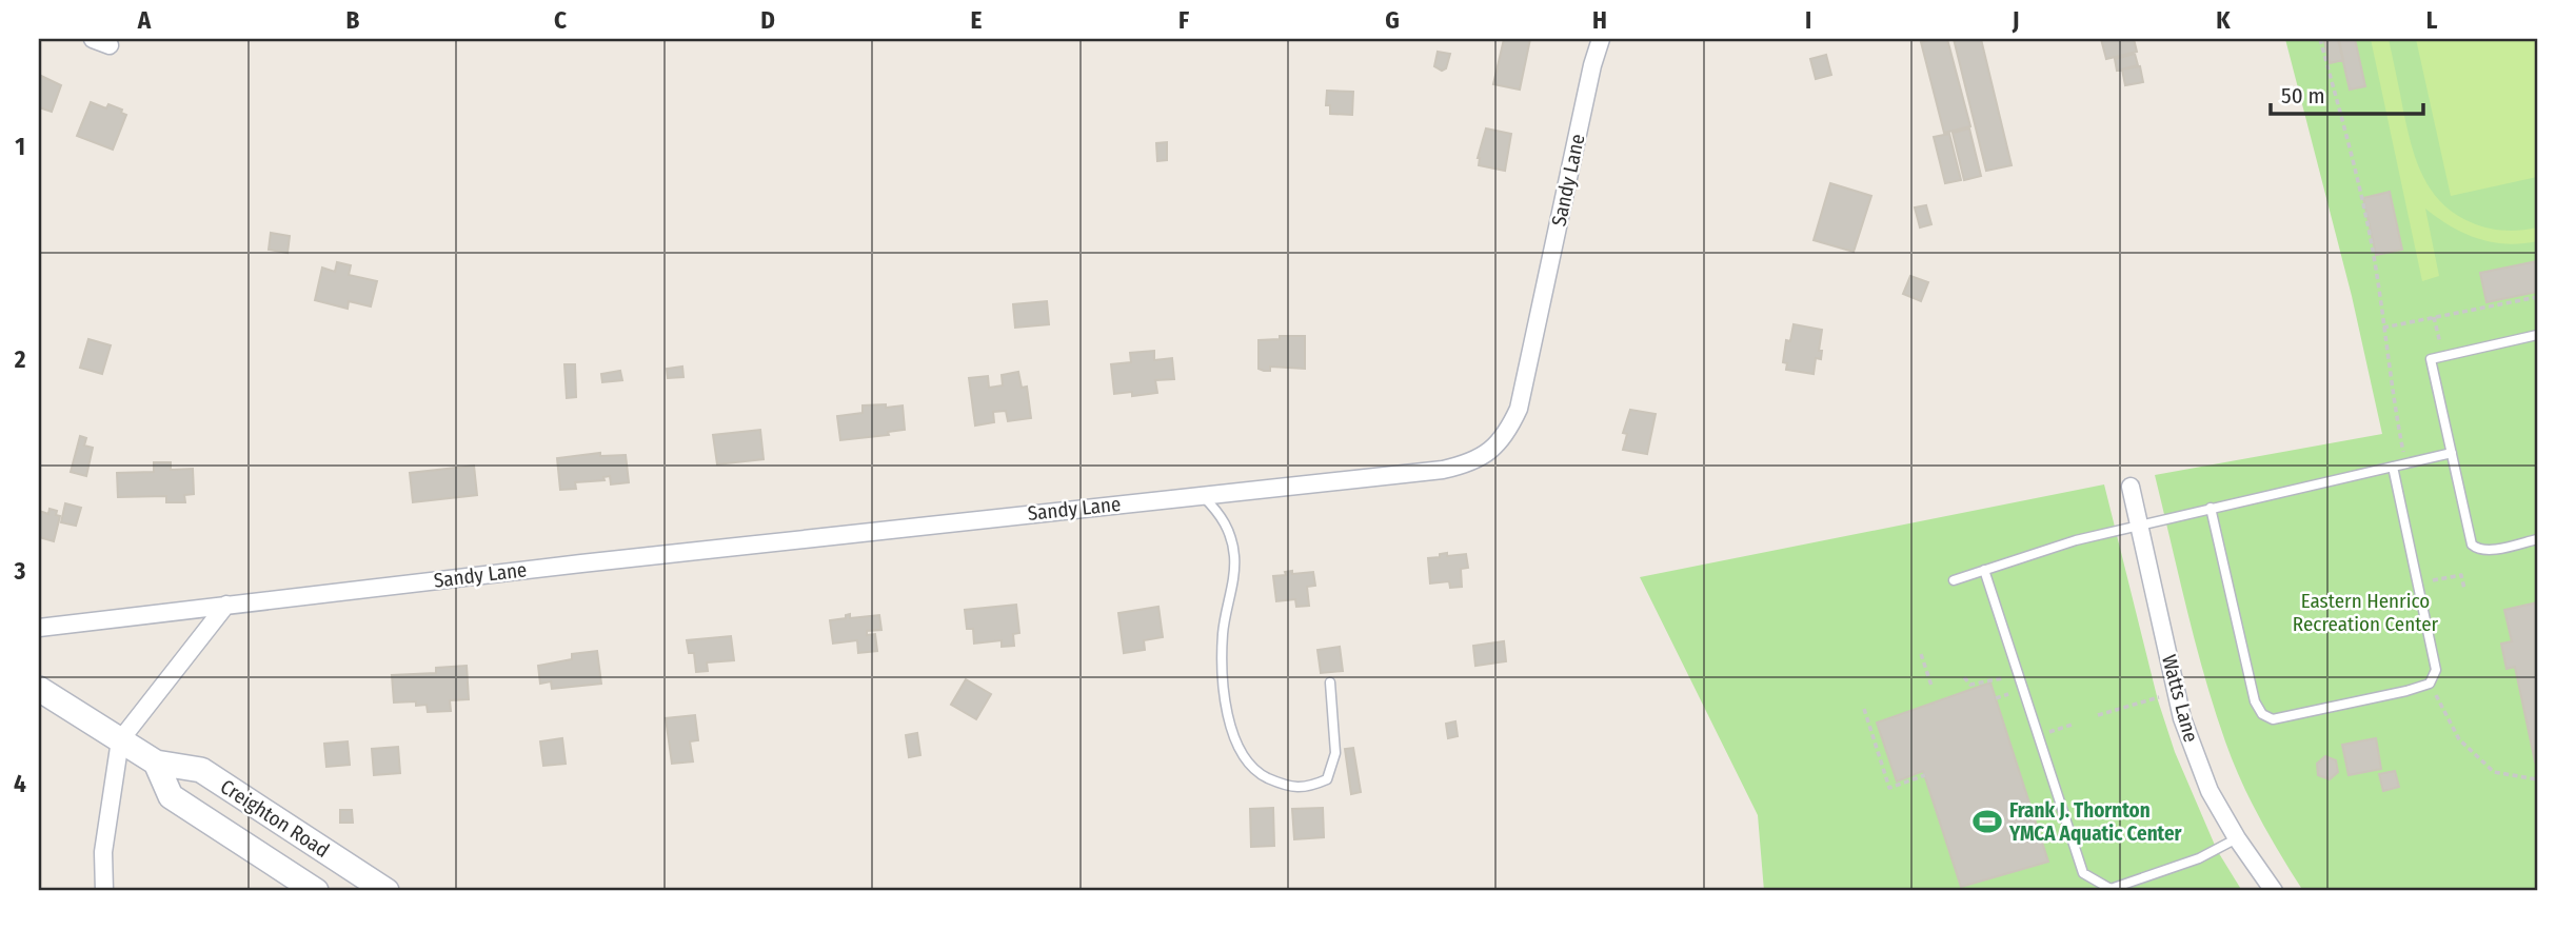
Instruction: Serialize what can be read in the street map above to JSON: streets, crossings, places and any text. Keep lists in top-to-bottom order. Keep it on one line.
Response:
{"streets":{"main road":["Creighton Road"],"street":["Sandy Lane","Watts Lane"]},"parks":["Eastern Henrico Recreation Center"],"places":{"sports":["Frank J. Thornton YMCA Aquatic Center"]},"scale_bar":"50 m","grid":{"columns":["A","B","C","D","E","F","G","H","I","J","K","L"],"rows":["1","2","3","4"]}}
